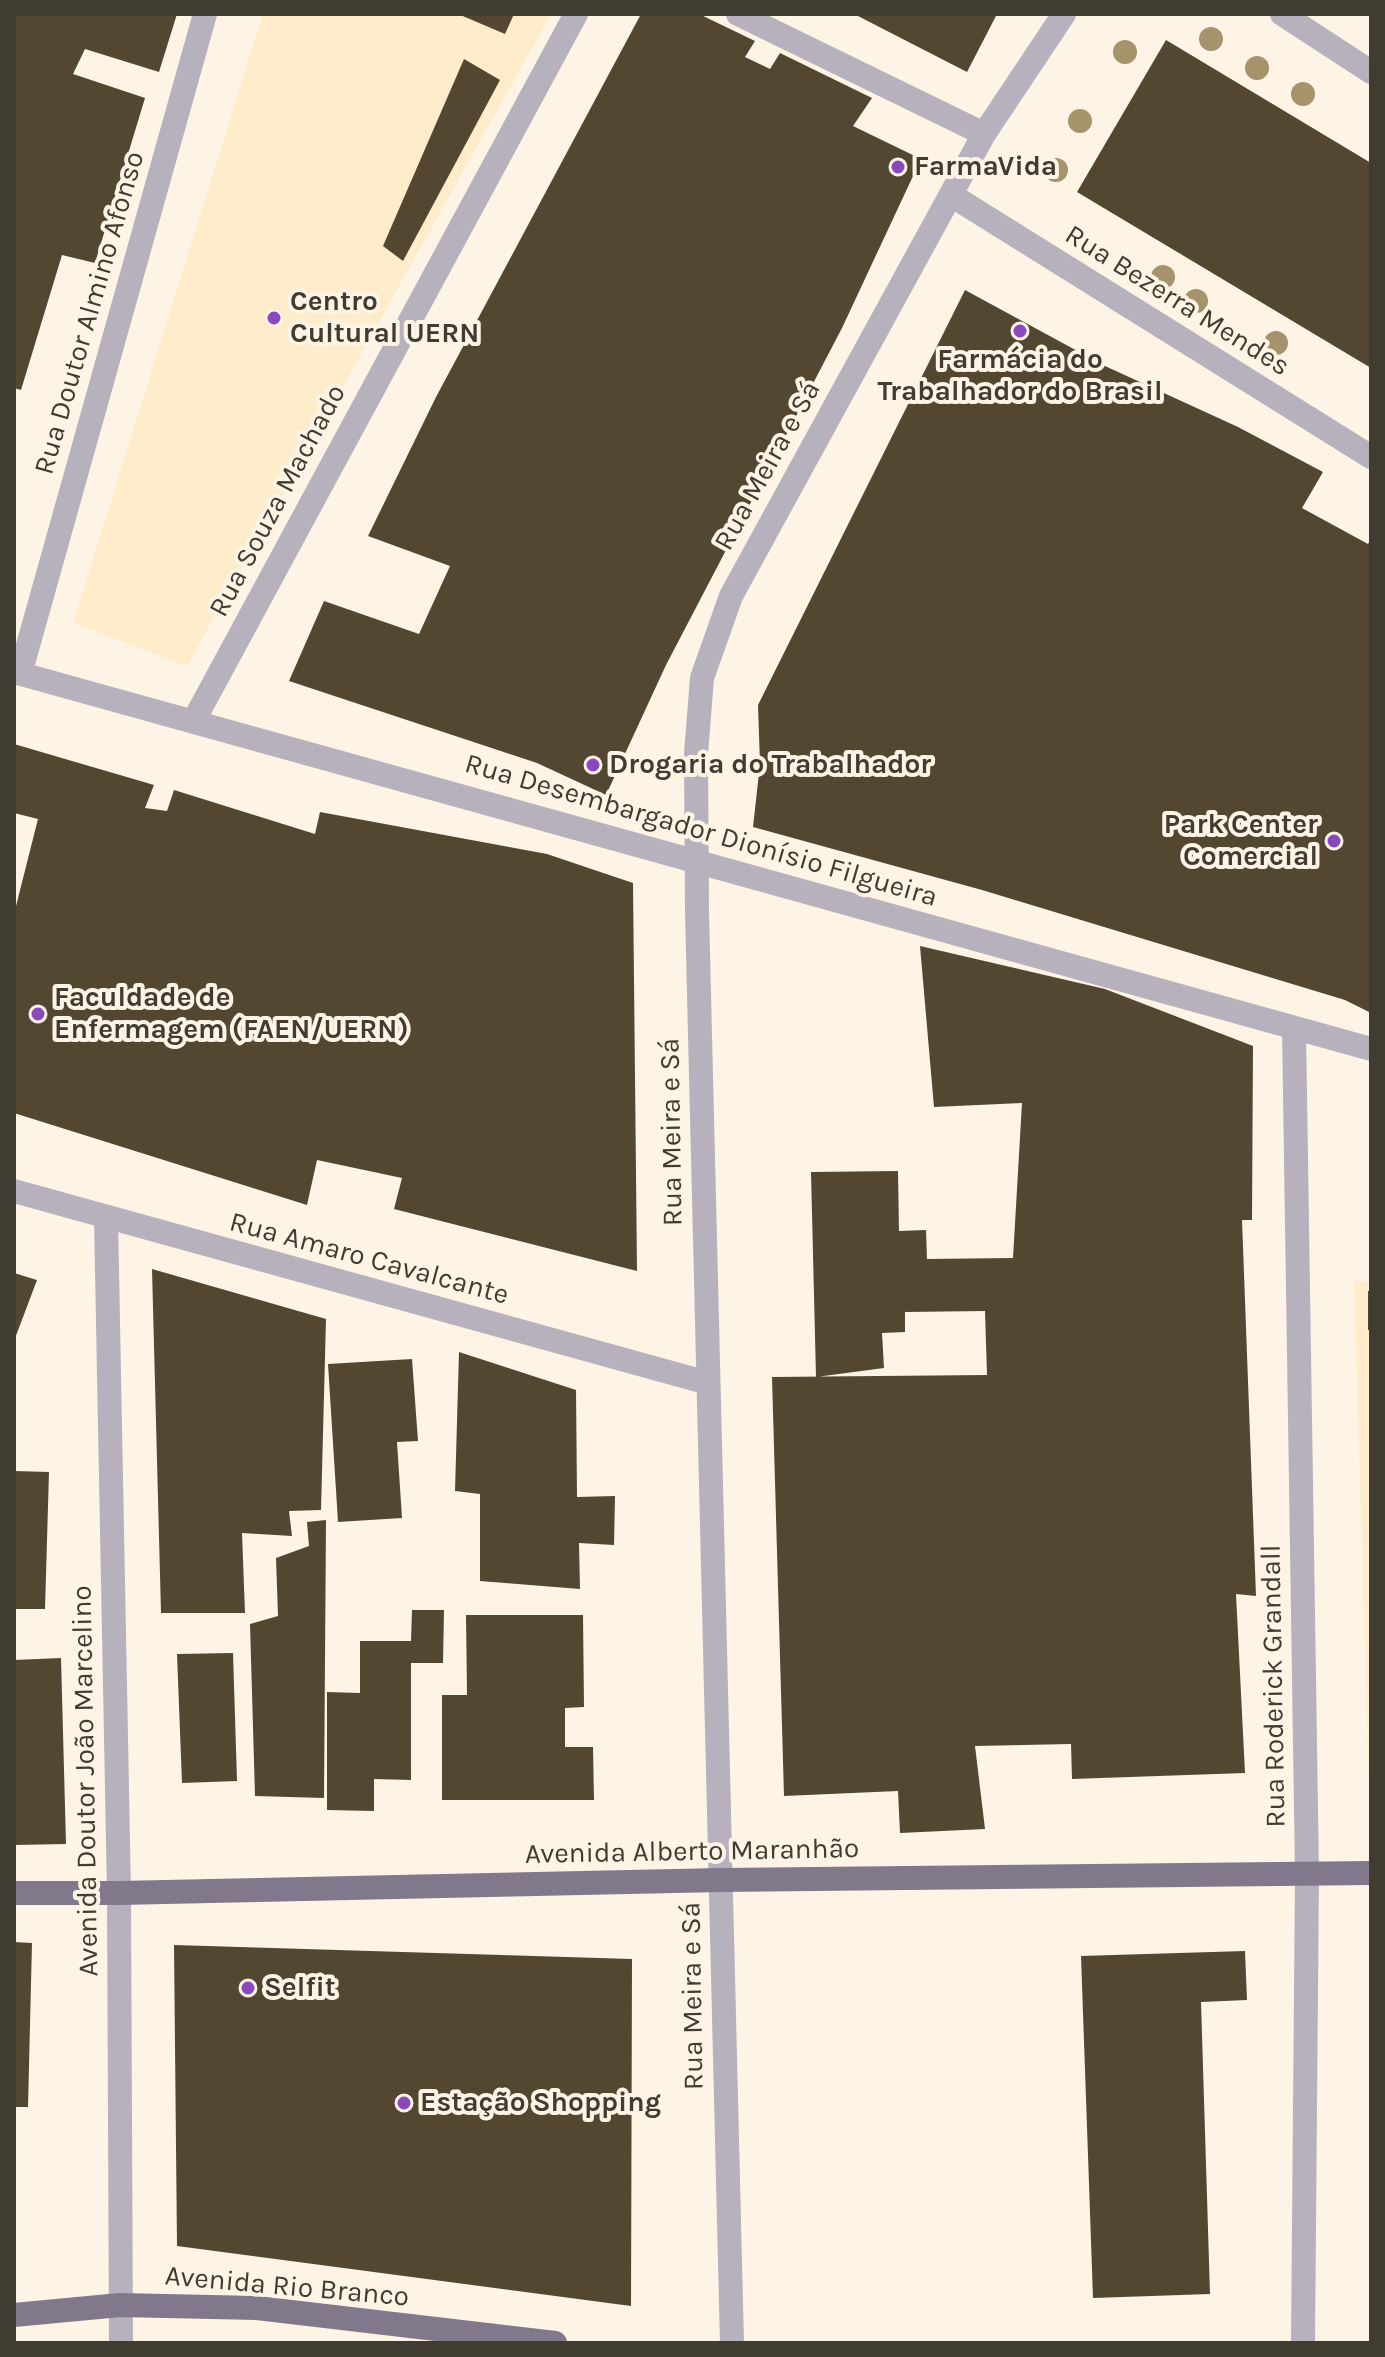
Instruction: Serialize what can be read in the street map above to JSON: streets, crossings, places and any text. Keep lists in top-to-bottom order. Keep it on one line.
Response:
{"streets":{"main road":["Avenida Alberto Maranhão","Avenida Rio Branco"],"street":["Rua Bezerra Mendes","Rua Doutor Almino Afonso","Rua Meira e Sá","Rua Souza Machado","Rua Desembargador Dionísio Filgueira","Rua Amaro Cavalcante","Rua Roderick Grandall","Avenida Doutor João Marcelino"]},"crossings":[["Rua Bezerra Mendes","Rua Meira e Sá"],["Rua Doutor Almino Afonso","Rua Desembargador Dionísio Filgueira"],["Rua Meira e Sá","Rua Desembargador Dionísio Filgueira"],["Rua Meira e Sá","Rua Amaro Cavalcante"],["Rua Meira e Sá","Avenida Alberto Maranhão"],["Rua Souza Machado","Rua Desembargador Dionísio Filgueira"],["Rua Desembargador Dionísio Filgueira","Rua Roderick Grandall"],["Rua Amaro Cavalcante","Avenida Doutor João Marcelino"],["Rua Roderick Grandall","Avenida Alberto Maranhão"],["Avenida Doutor João Marcelino","Avenida Alberto Maranhão"],["Avenida Doutor João Marcelino","Avenida Rio Branco"]],"places":["FarmaVida","Centro Cultural UERN","Farmácia do Trabalhador do Brasil","Drogaria do Trabalhador","Park Center Comercial","Faculdade de Enfermagem (FAEN/UERN)","Selfit","Estação Shopping"]}
